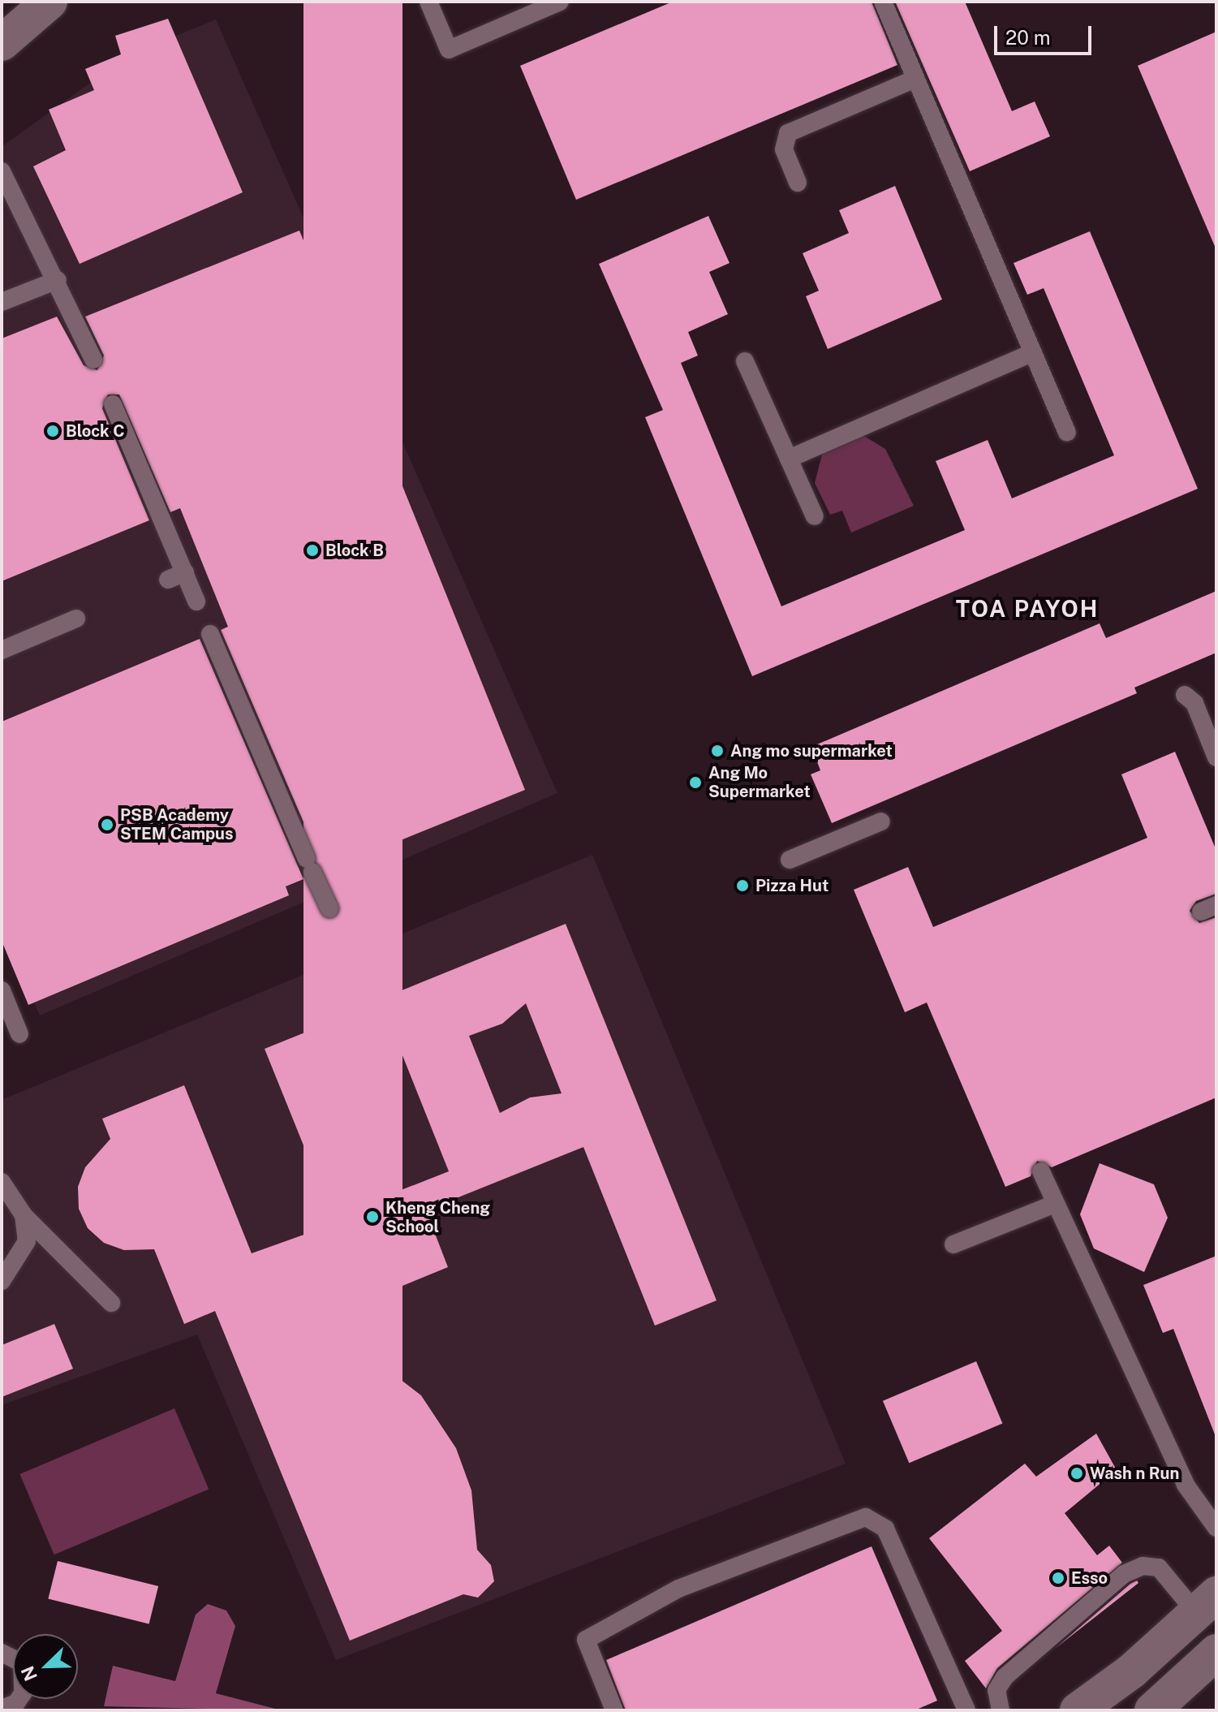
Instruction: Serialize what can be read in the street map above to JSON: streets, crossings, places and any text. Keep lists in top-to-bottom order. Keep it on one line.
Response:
{"districts":["TOA PAYOH"],"places":["Block C","Block B","Ang mo supermarket","Ang Mo Supermarket","PSB Academy STEM Campus","Pizza Hut","Kheng Cheng School","Wash n Run","Esso"],"scale_bar":"20 m","north":"bottom left"}
